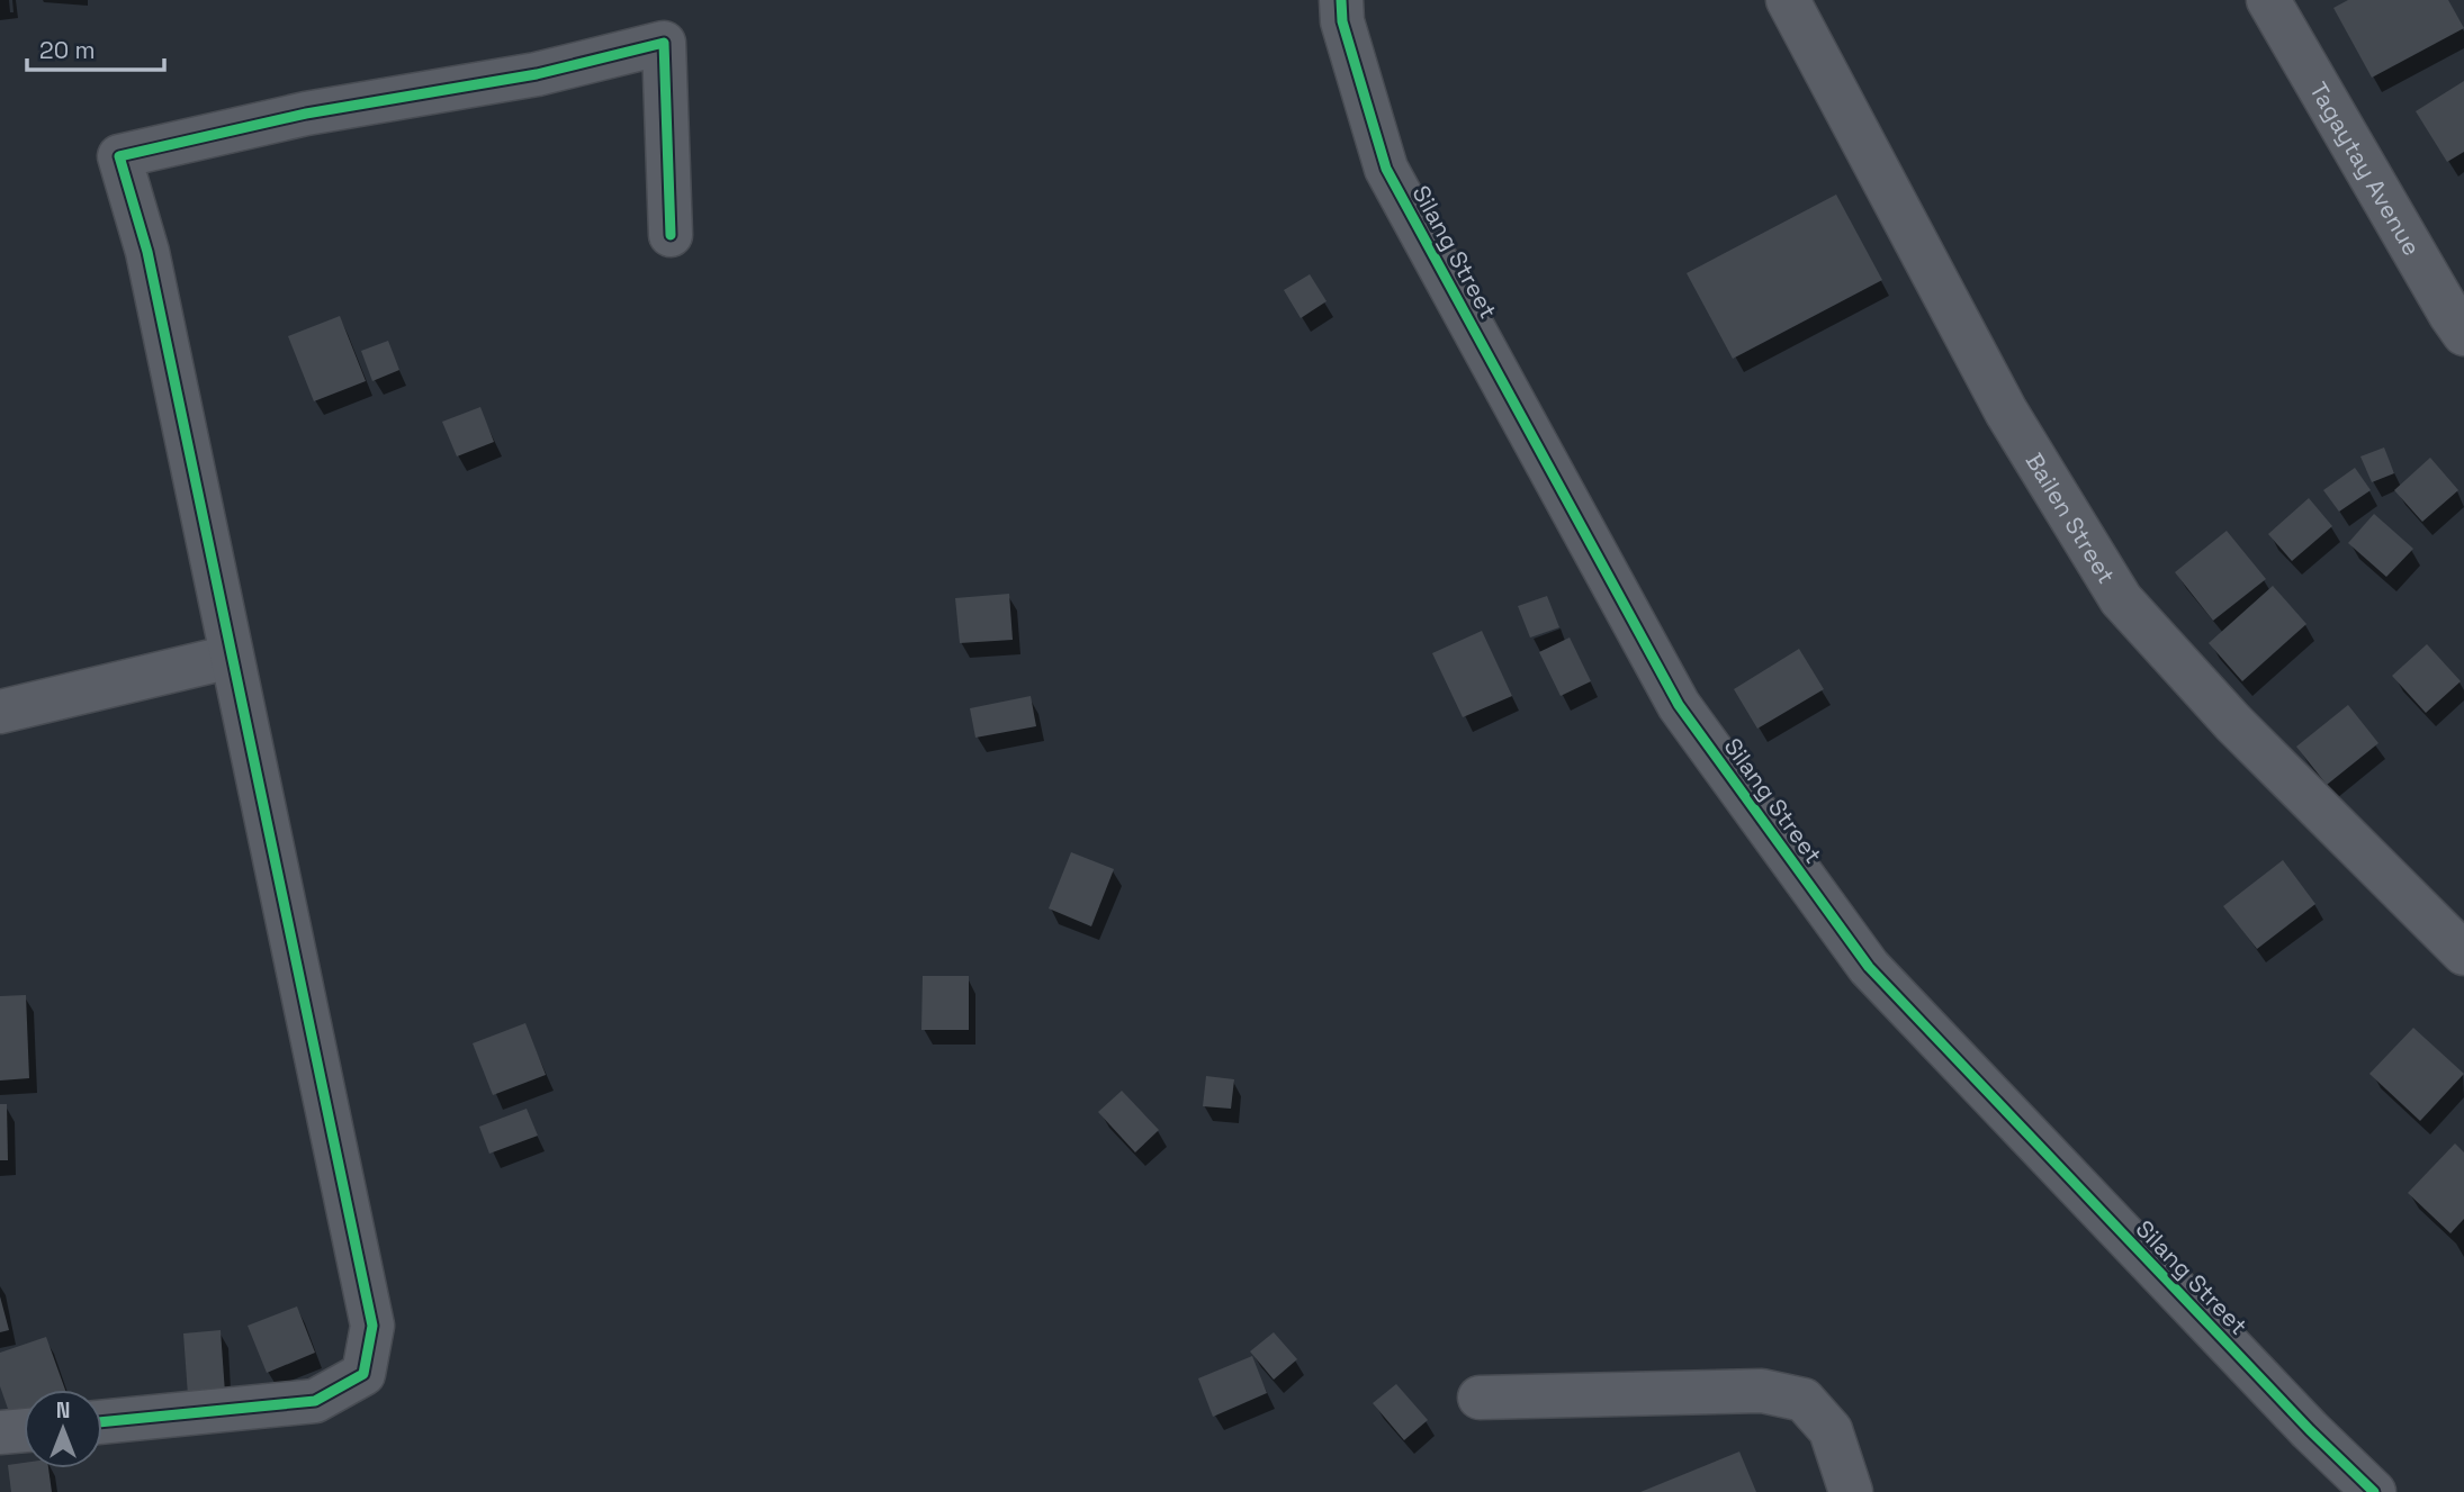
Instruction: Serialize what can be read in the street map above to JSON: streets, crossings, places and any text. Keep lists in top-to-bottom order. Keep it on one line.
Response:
{"streets":{"street":["Tagaytay Avenue","Silang Street","Bailen Street"]},"scale_bar":"20 m","north":"top"}
